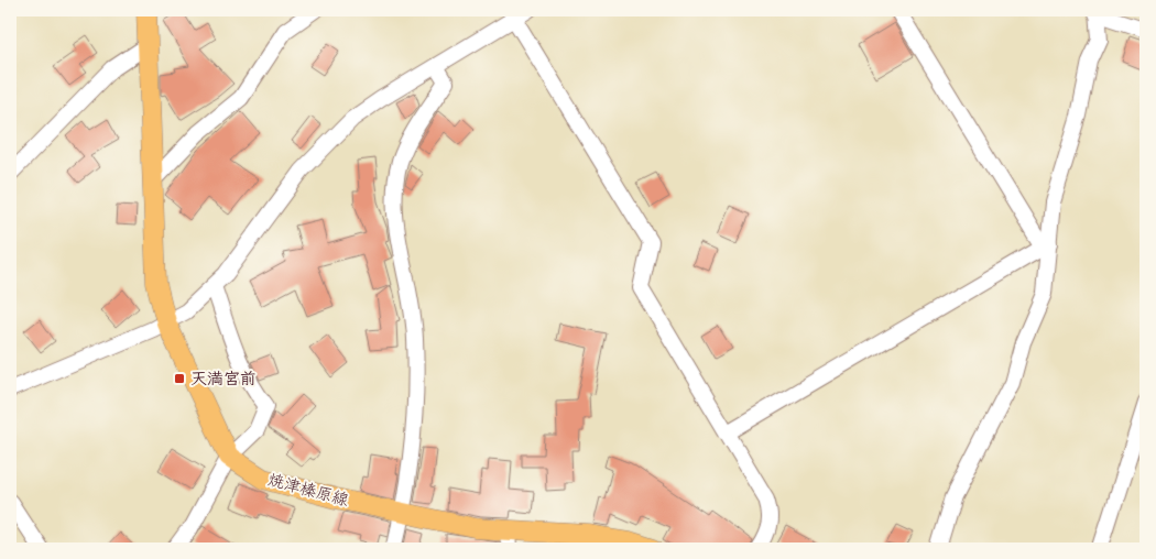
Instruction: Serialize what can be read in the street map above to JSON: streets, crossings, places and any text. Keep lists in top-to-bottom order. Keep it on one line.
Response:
{"streets":{"main road":["焼津榛原線"]},"places":{"transit":["天満宮前"]}}
